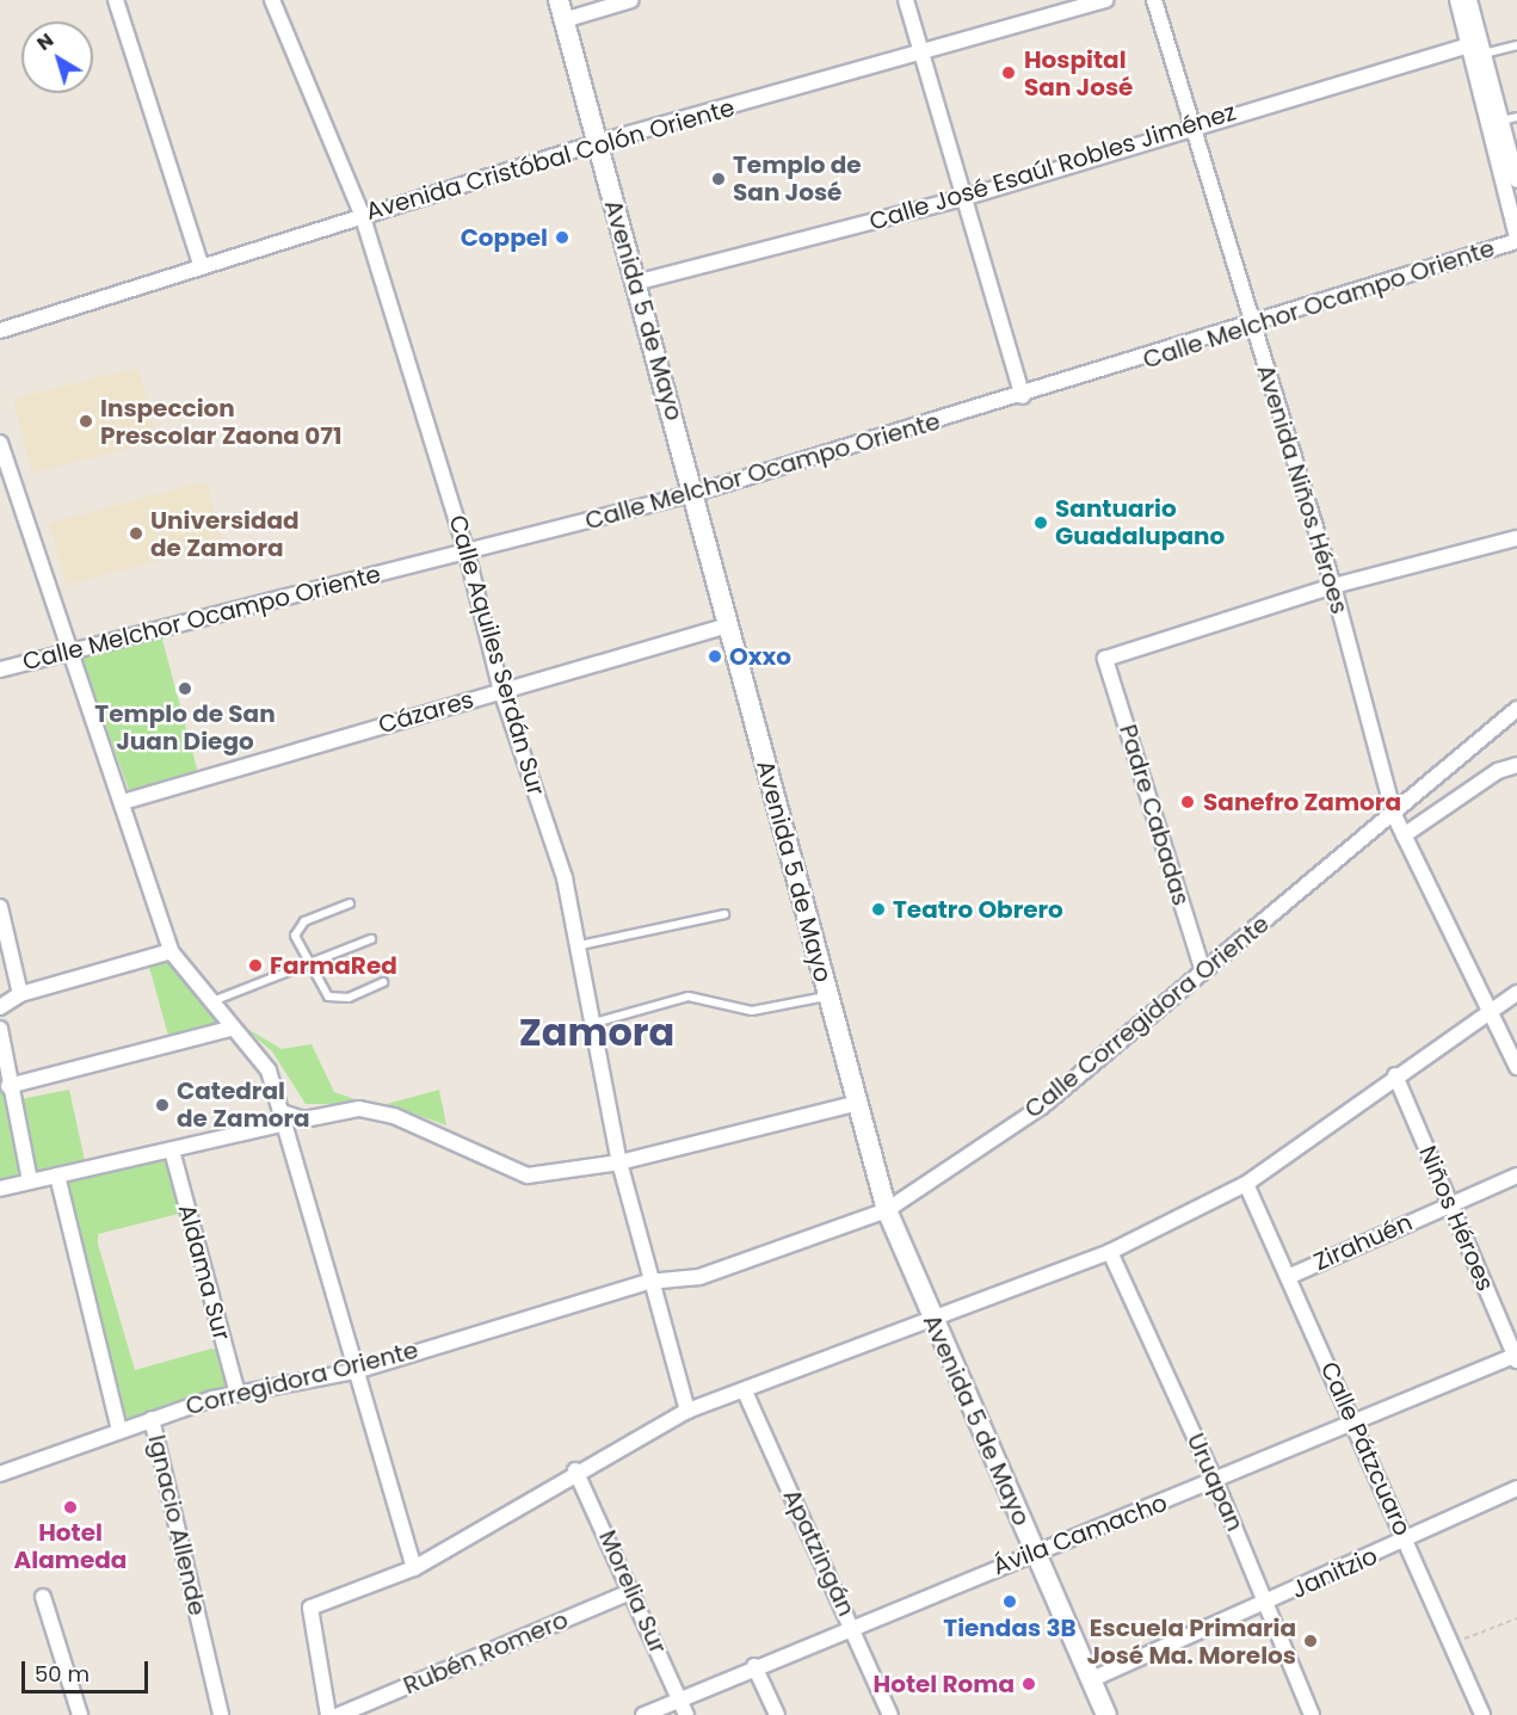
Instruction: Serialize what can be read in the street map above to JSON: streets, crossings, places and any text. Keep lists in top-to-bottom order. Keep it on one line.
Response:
{"streets":{"street":["Avenida Cristóbal Colón Oriente","Calle José Esaúl Robles Jiménez","Calle Melchor Ocampo Oriente","Avenida 5 de Mayo","Avenida Niños Héroes","Calle Aquiles Serdán Sur","Cázares","Padre Cabadas","Calle Corregidora Oriente","Niños Héroes","Zirahuén","Aldama Sur","Corregidora Oriente","Calle Pátzcuaro","Uruapan","Ignacio Allende","Ávila Camacho","Apatzingán","Janitzio","Morelia Sur","Rubén Romero"]},"crossings":[["Avenida Cristóbal Colón Oriente","Avenida 5 de Mayo"],["Avenida Cristóbal Colón Oriente","Calle Aquiles Serdán Sur"],["Calle José Esaúl Robles Jiménez","Avenida 5 de Mayo"],["Calle José Esaúl Robles Jiménez","Avenida Niños Héroes"],["Calle Melchor Ocampo Oriente","Avenida 5 de Mayo"],["Calle Melchor Ocampo Oriente","Avenida Niños Héroes"],["Calle Melchor Ocampo Oriente","Calle Aquiles Serdán Sur"],["Avenida 5 de Mayo","Cázares"],["Avenida 5 de Mayo","Calle Corregidora Oriente"],["Avenida 5 de Mayo","Ávila Camacho"],["Avenida 5 de Mayo","Janitzio"],["Avenida Niños Héroes","Padre Cabadas"],["Avenida Niños Héroes","Calle Corregidora Oriente"],["Calle Aquiles Serdán Sur","Cázares"],["Calle Aquiles Serdán Sur","Calle Corregidora Oriente"],["Calle Aquiles Serdán Sur","Corregidora Oriente"],["Padre Cabadas","Calle Corregidora Oriente"],["Calle Corregidora Oriente","Corregidora Oriente"],["Niños Héroes","Zirahuén"],["Niños Héroes","Ávila Camacho"],["Zirahuén","Calle Pátzcuaro"],["Aldama Sur","Corregidora Oriente"],["Corregidora Oriente","Ignacio Allende"],["Calle Pátzcuaro","Ávila Camacho"],["Calle Pátzcuaro","Janitzio"],["Uruapan","Ávila Camacho"],["Uruapan","Janitzio"],["Ávila Camacho","Apatzingán"],["Ávila Camacho","Morelia Sur"],["Morelia Sur","Rubén Romero"]],"districts":["Zamora"],"places":["Hospital San José","Templo de San José","Coppel","Inspeccion Prescolar Zaona 071","Santuario Guadalupano","Universidad de Zamora","Oxxo","Templo de San Juan Diego","Sanefro Zamora","Teatro Obrero","FarmaRed","Catedral de Zamora","Hotel Alameda","Tiendas 3B","Escuela Primaria José Ma. Morelos","Hotel Roma"],"scale_bar":"50 m","north":"top left"}
